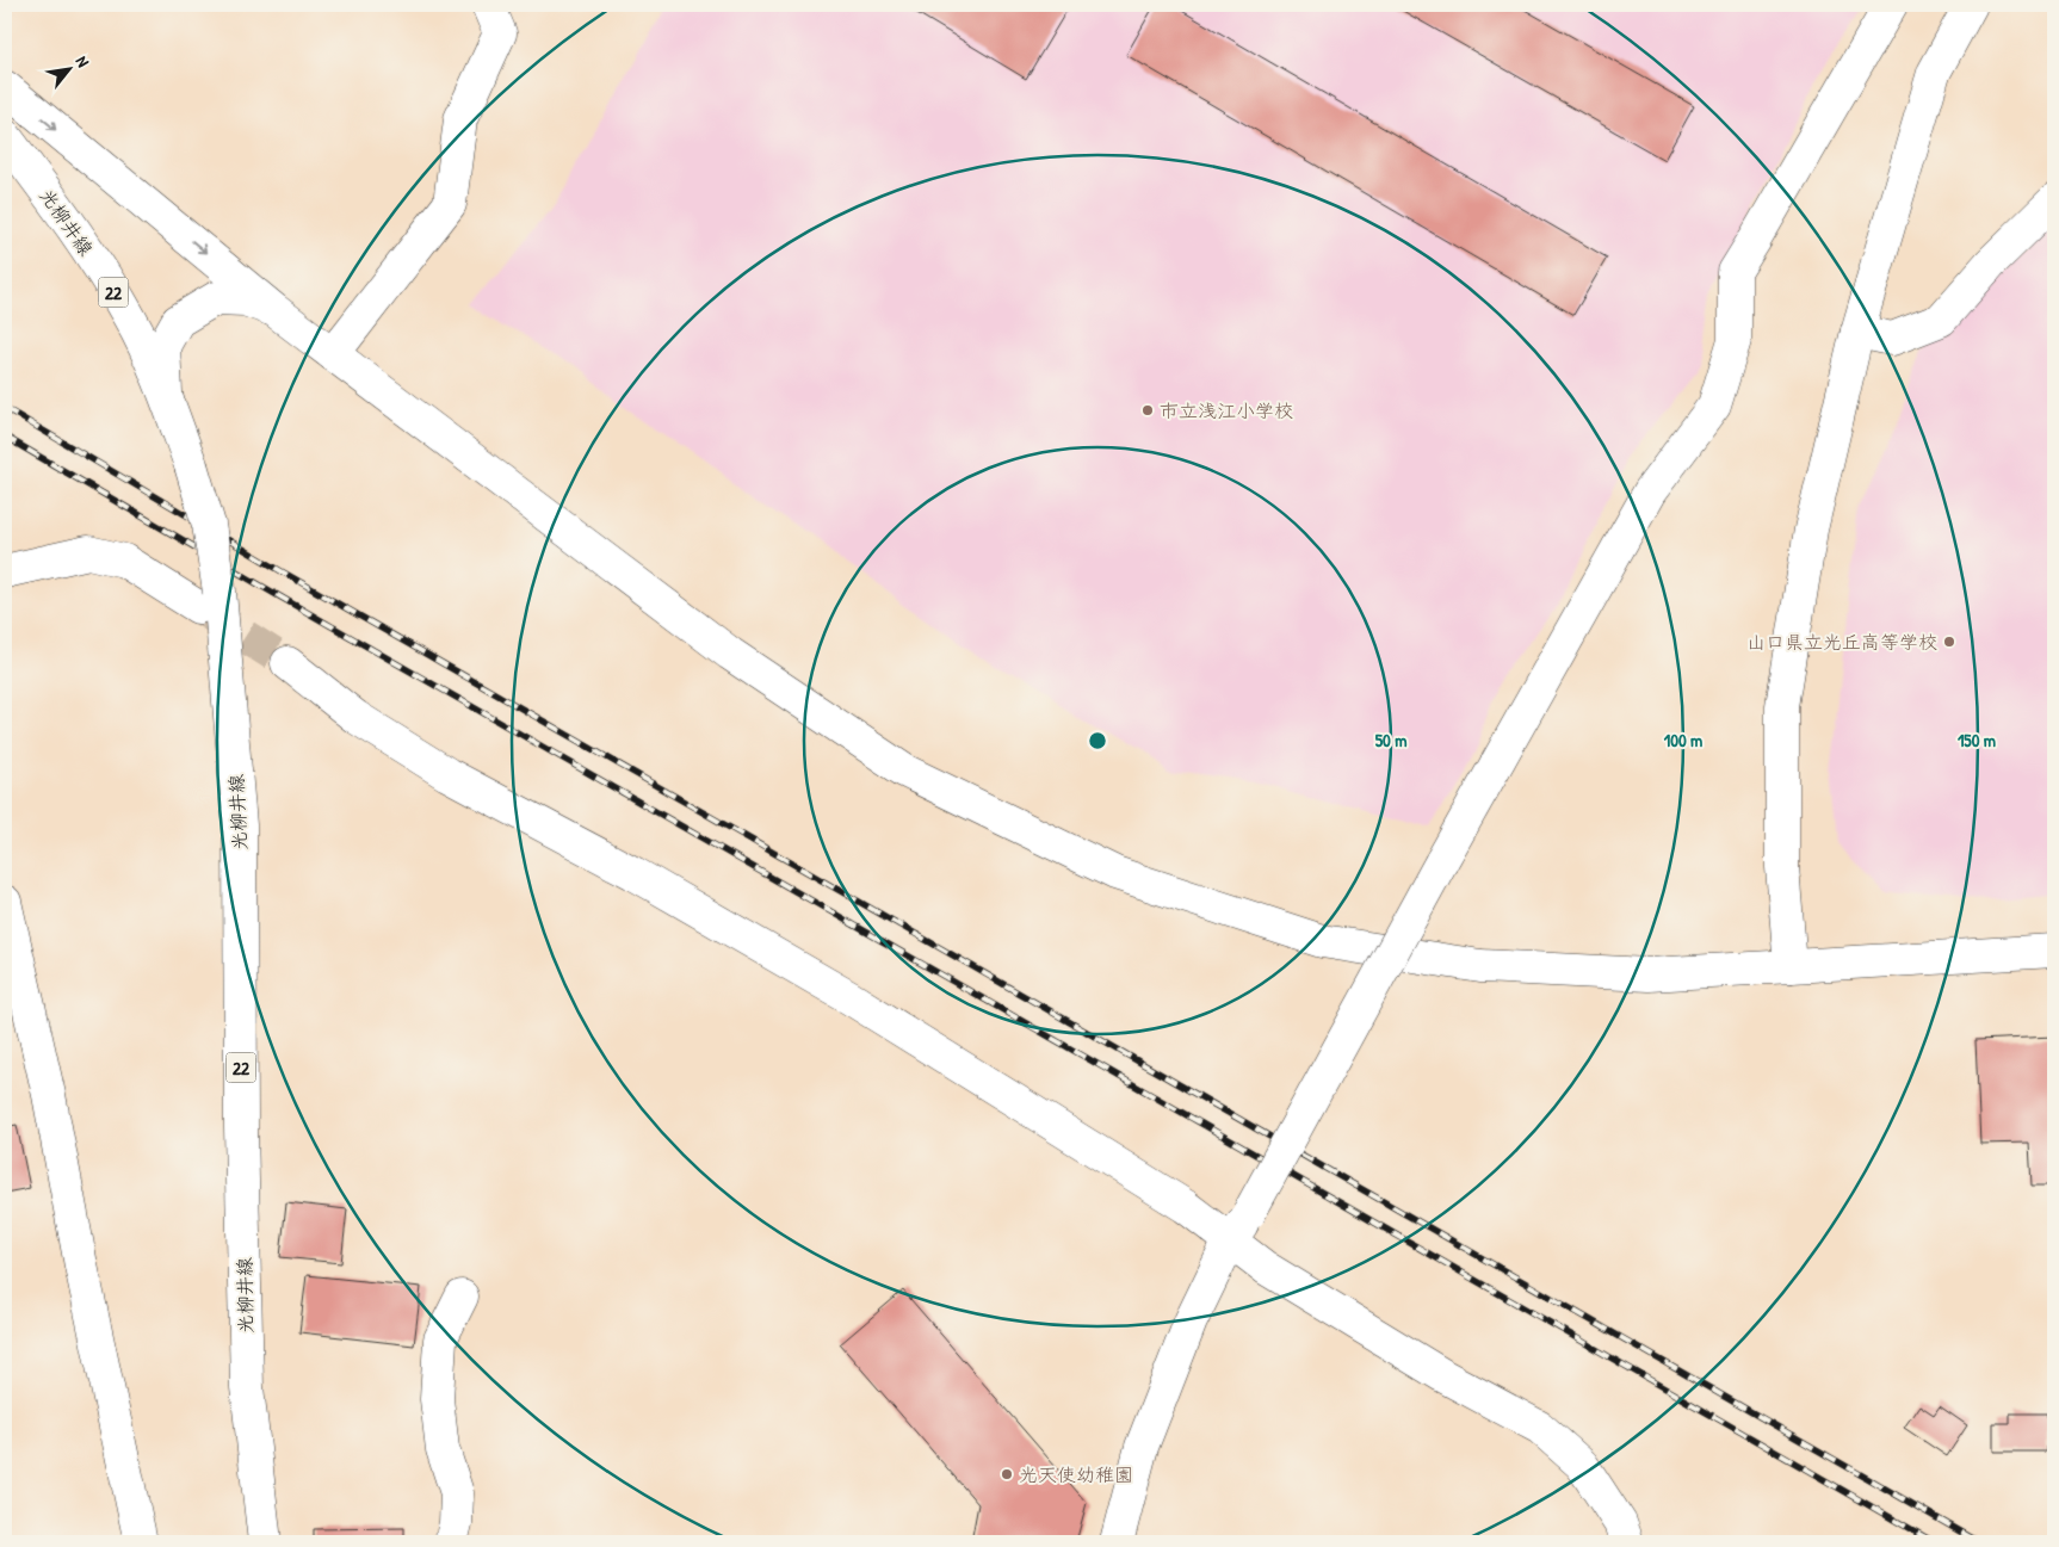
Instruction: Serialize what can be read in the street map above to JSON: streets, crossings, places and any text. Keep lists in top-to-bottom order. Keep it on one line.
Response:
{"streets":{"street":["光柳井線","22"]},"places":["市立浅江小学校","山口県立光丘高等学校","光天使幼稚園"],"north":"top right","rings":["50 m","100 m","150 m"]}
